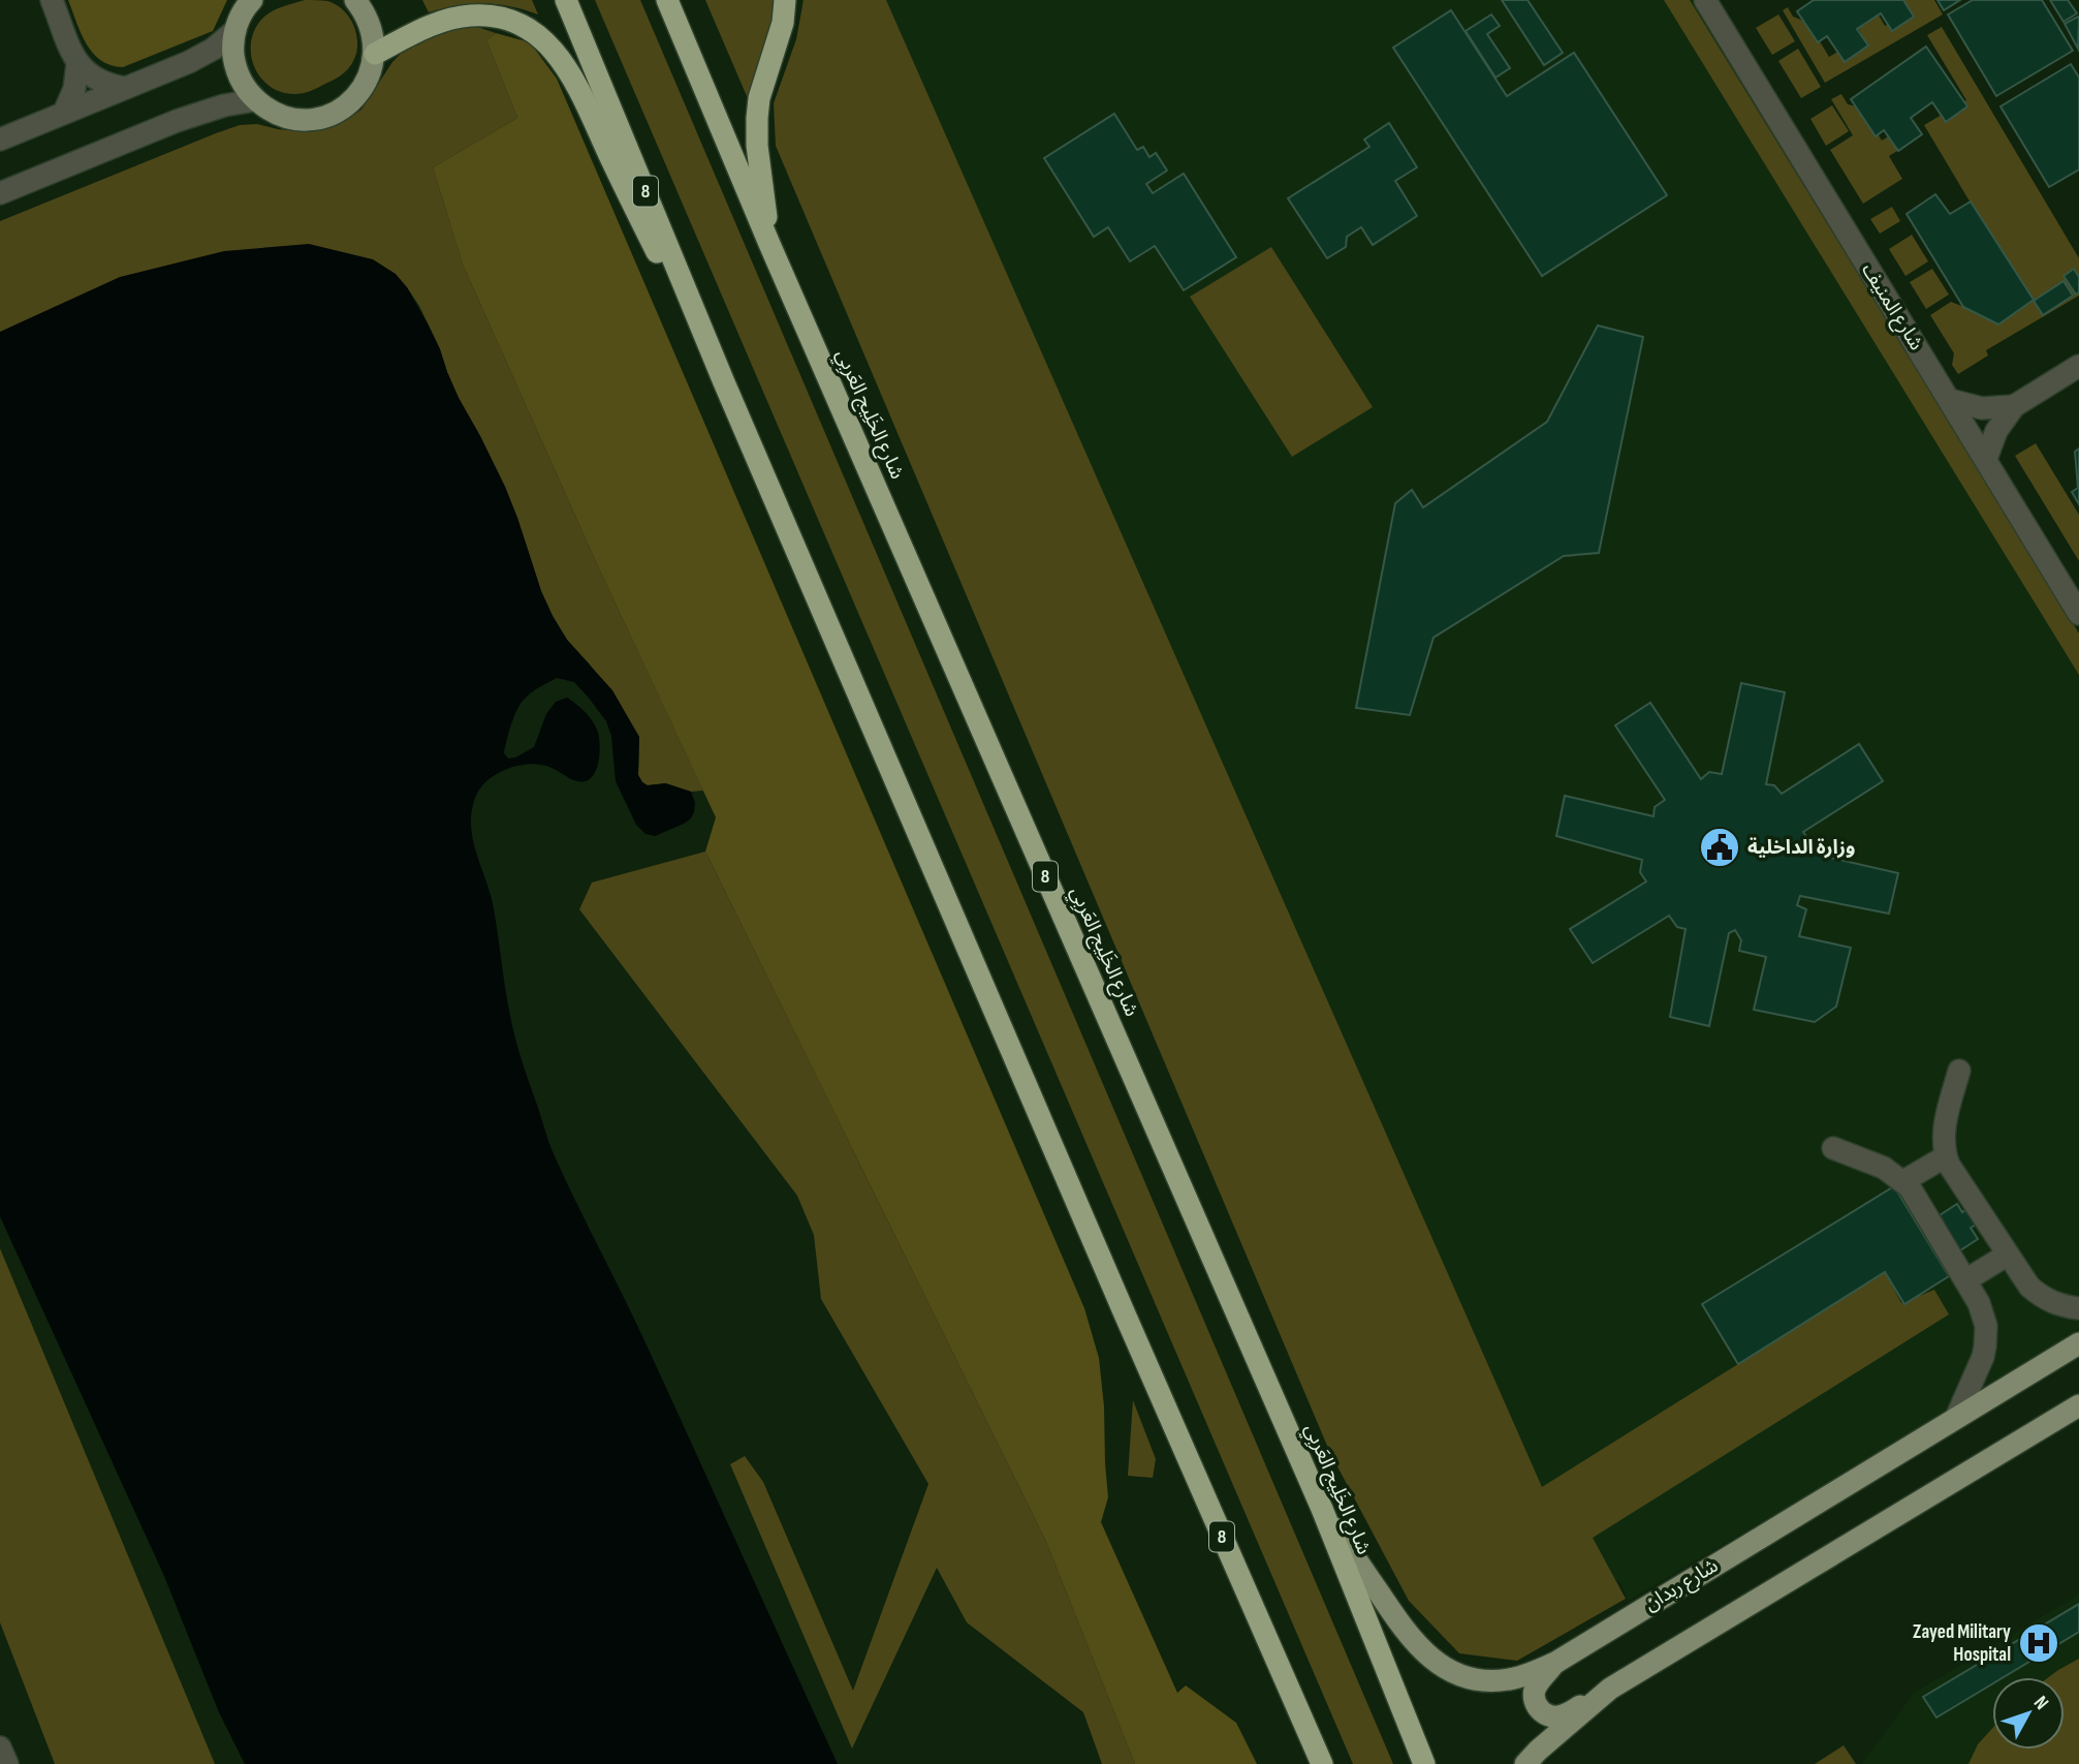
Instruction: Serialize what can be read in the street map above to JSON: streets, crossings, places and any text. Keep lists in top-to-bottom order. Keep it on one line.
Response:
{"streets":{"highway":["8","شارع الخَلِيج العَربِي"],"main road":["شارع ربدان"],"street":["شارع المنيف"]},"crossings":[["شارع الخَلِيج العَربِي","شارع ربدان"]],"places":{"public building":["وزارة الداخلية"],"hospital":["Zayed Military Hospital"]},"north":"top right"}
